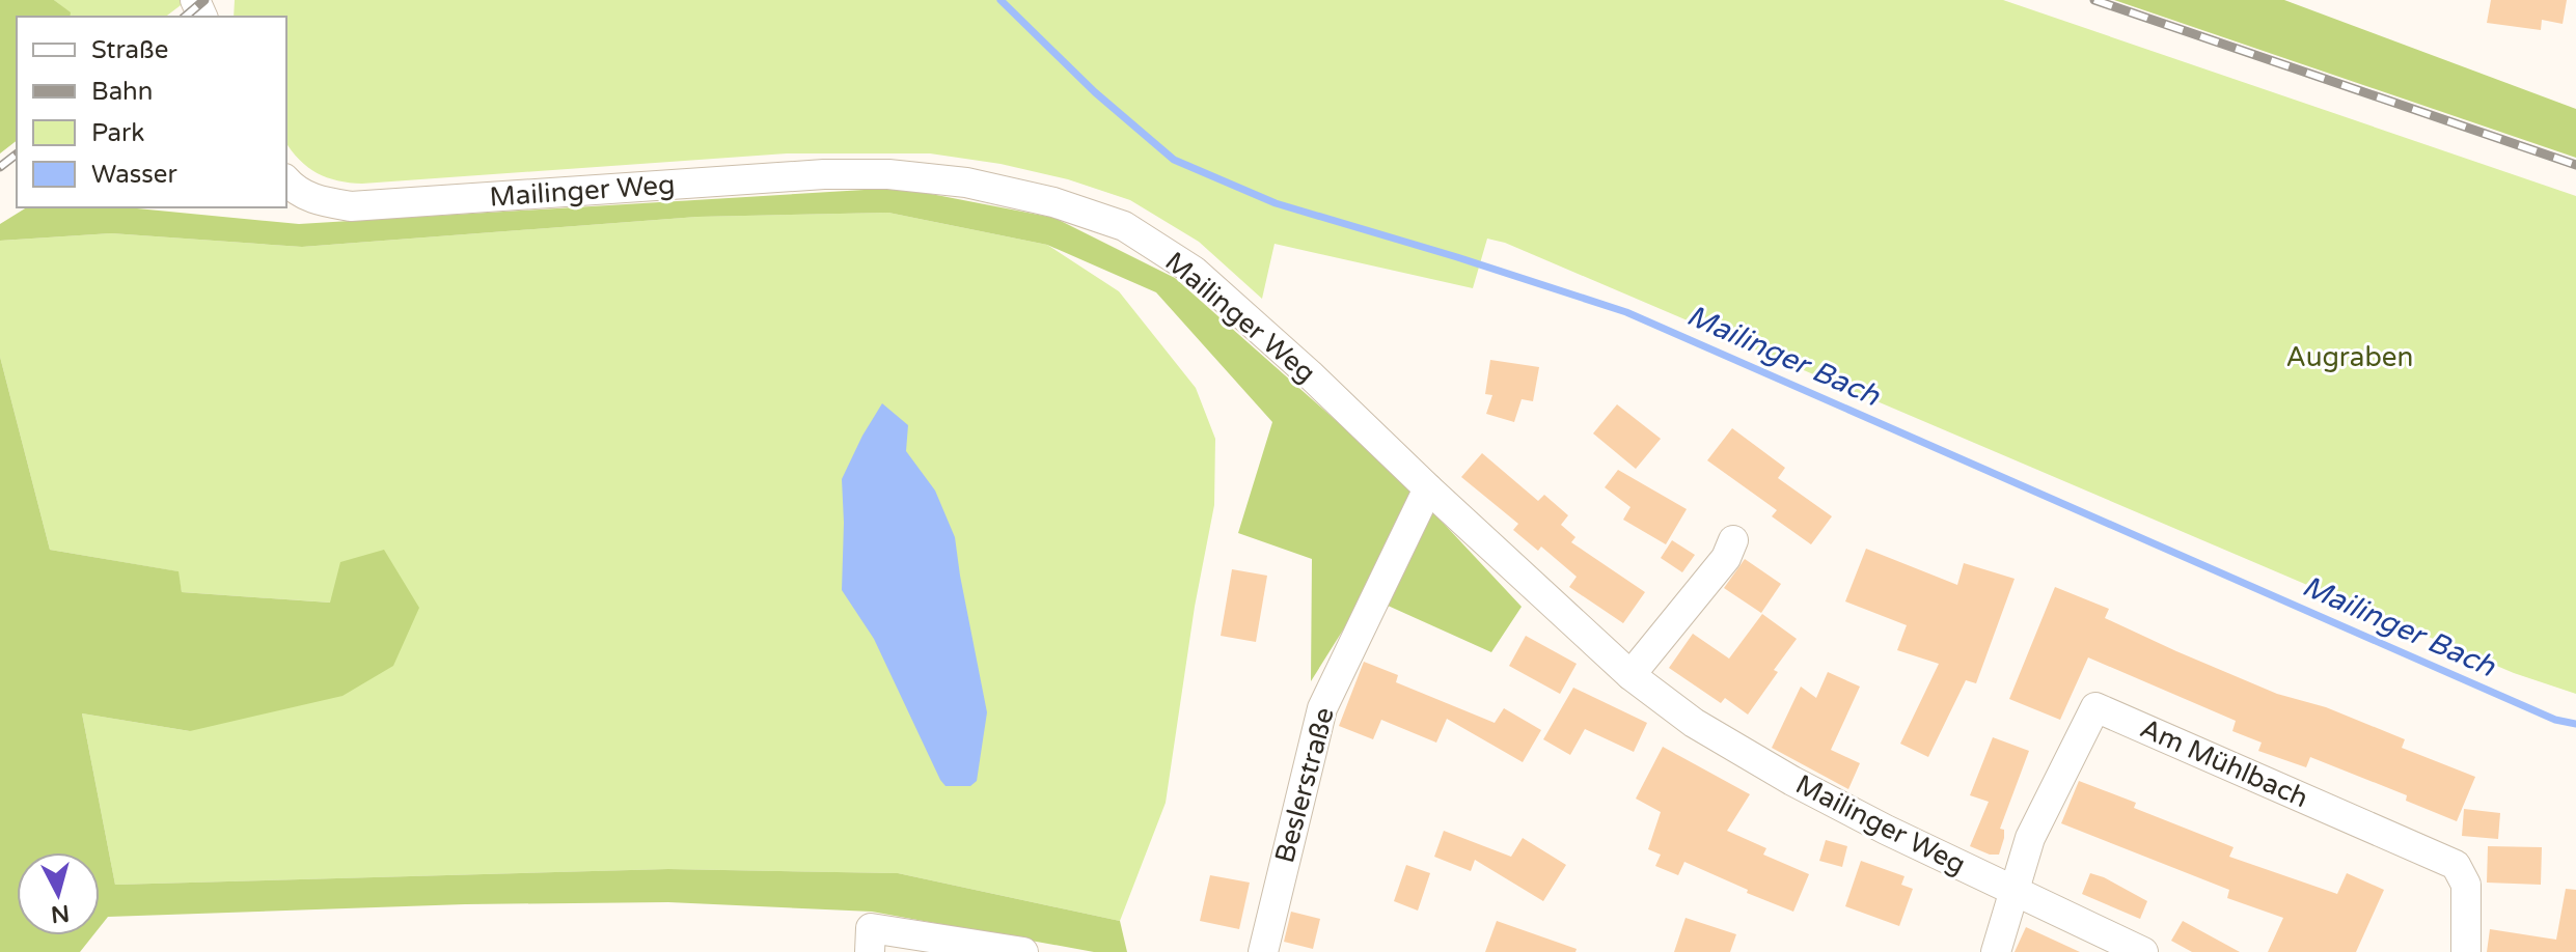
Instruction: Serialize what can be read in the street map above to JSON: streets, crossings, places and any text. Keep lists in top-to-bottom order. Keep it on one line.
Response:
{"streets":{"street":["Mailinger Weg","Am Mühlbach","Beslerstraße"]},"crossings":[["Mailinger Weg","Am Mühlbach"],["Mailinger Weg","Beslerstraße"]],"water":["Mailinger Bach"],"parks":["Augraben"],"legend":["Straße","Bahn","Park","Wasser"],"north":"bottom"}
